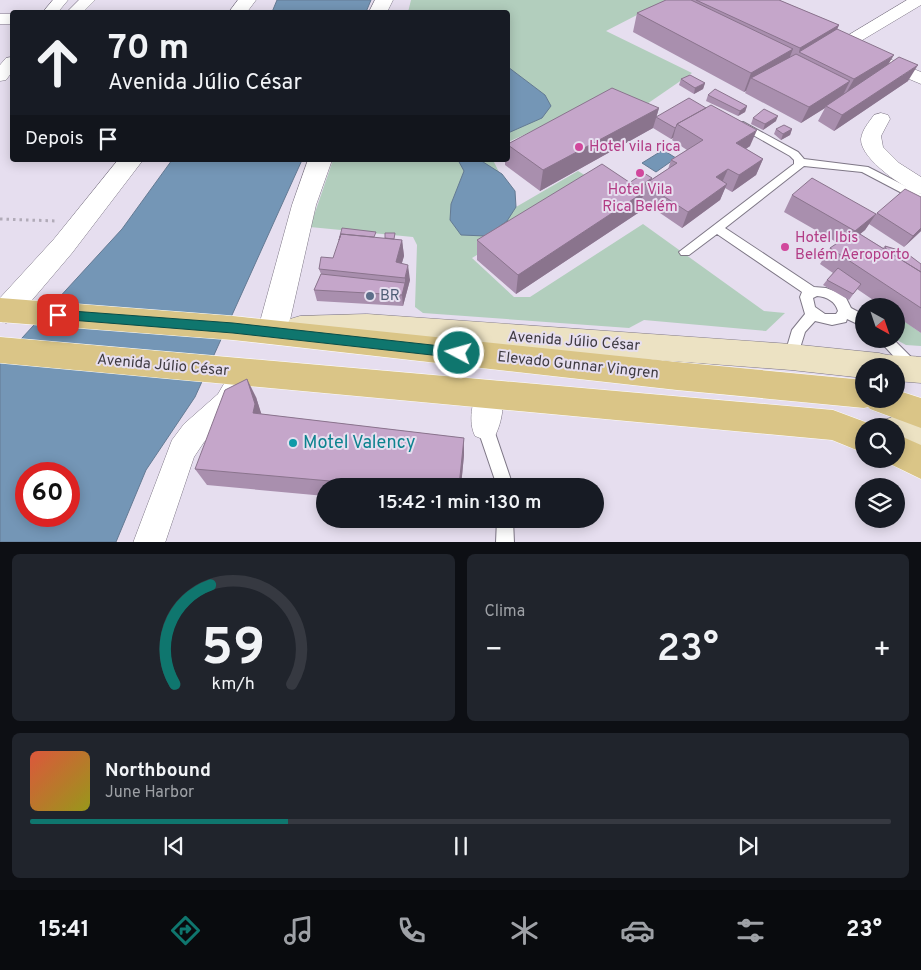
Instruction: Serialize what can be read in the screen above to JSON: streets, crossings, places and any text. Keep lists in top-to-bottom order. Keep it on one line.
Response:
{"streets":{"main road":["Avenida Júlio César","Elevado Gunnar Vingren"]},"crossings":[["Avenida Júlio César","Elevado Gunnar Vingren"]],"places":["Hotel vila rica","Hotel Vila Rica Belém","Hotel Ibis Belém Aeroporto","BR","Motel Valency"],"north":"bottom right","page":{"turn":["70 m","Avenida Júlio César"],"then":"Depois","limit":"60","trip":"15:42 · 1 min · 130 m","tile":"Clima","heat":["−","23°","+"],"song":["Northbound","June Harbor"],"tabs":["15:41","23°"],"gauge":["59","km/h"]}}
